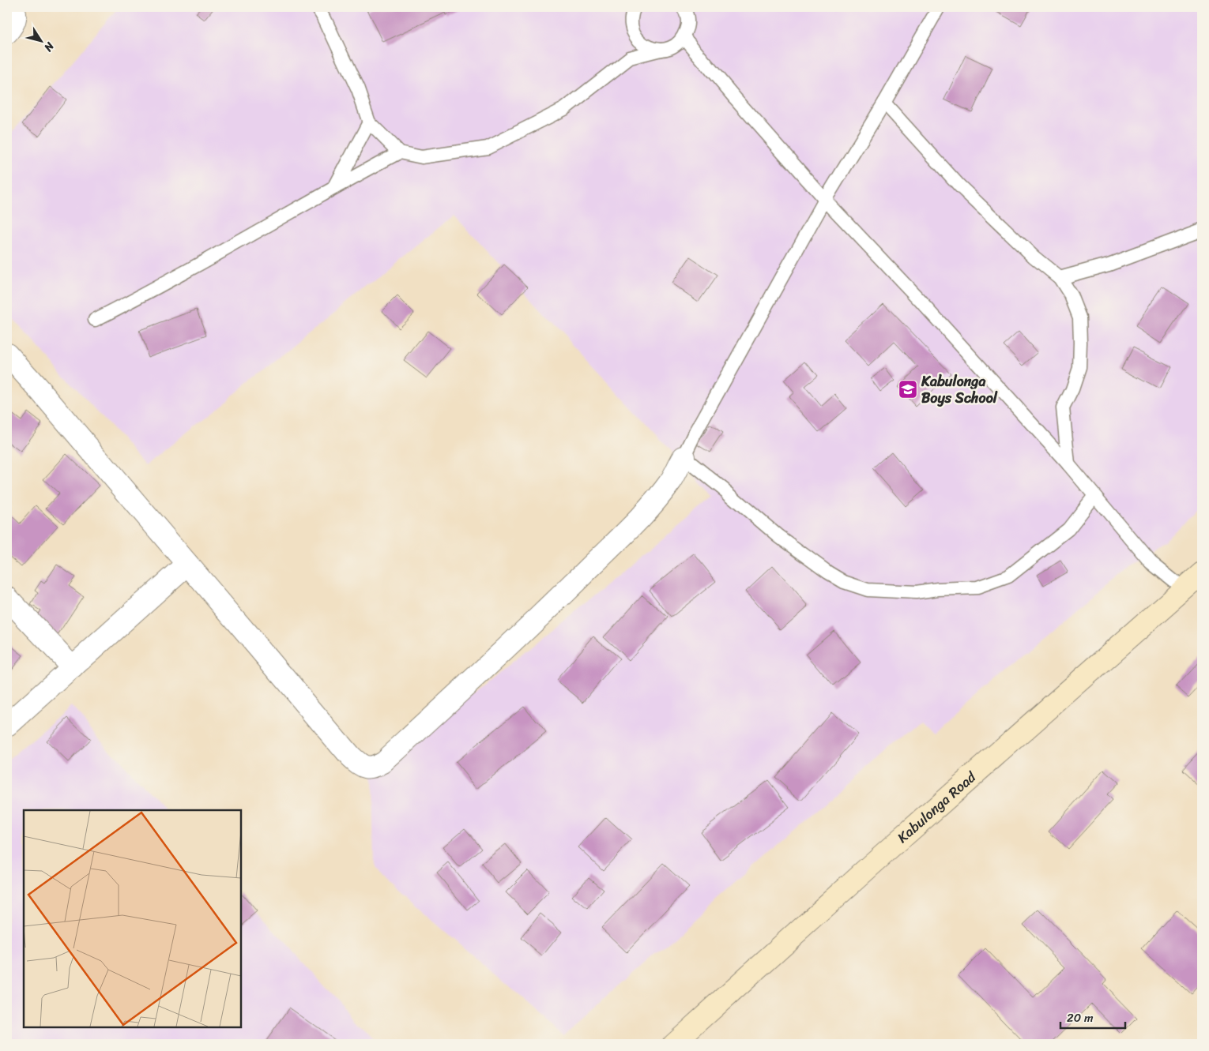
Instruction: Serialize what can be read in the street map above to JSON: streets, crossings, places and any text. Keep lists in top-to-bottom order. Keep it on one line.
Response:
{"streets":{"main road":["Kabulonga Road"]},"places":{"school or university":["Kabulonga Boys School"]},"scale_bar":"20 m","north":"bottom right"}
